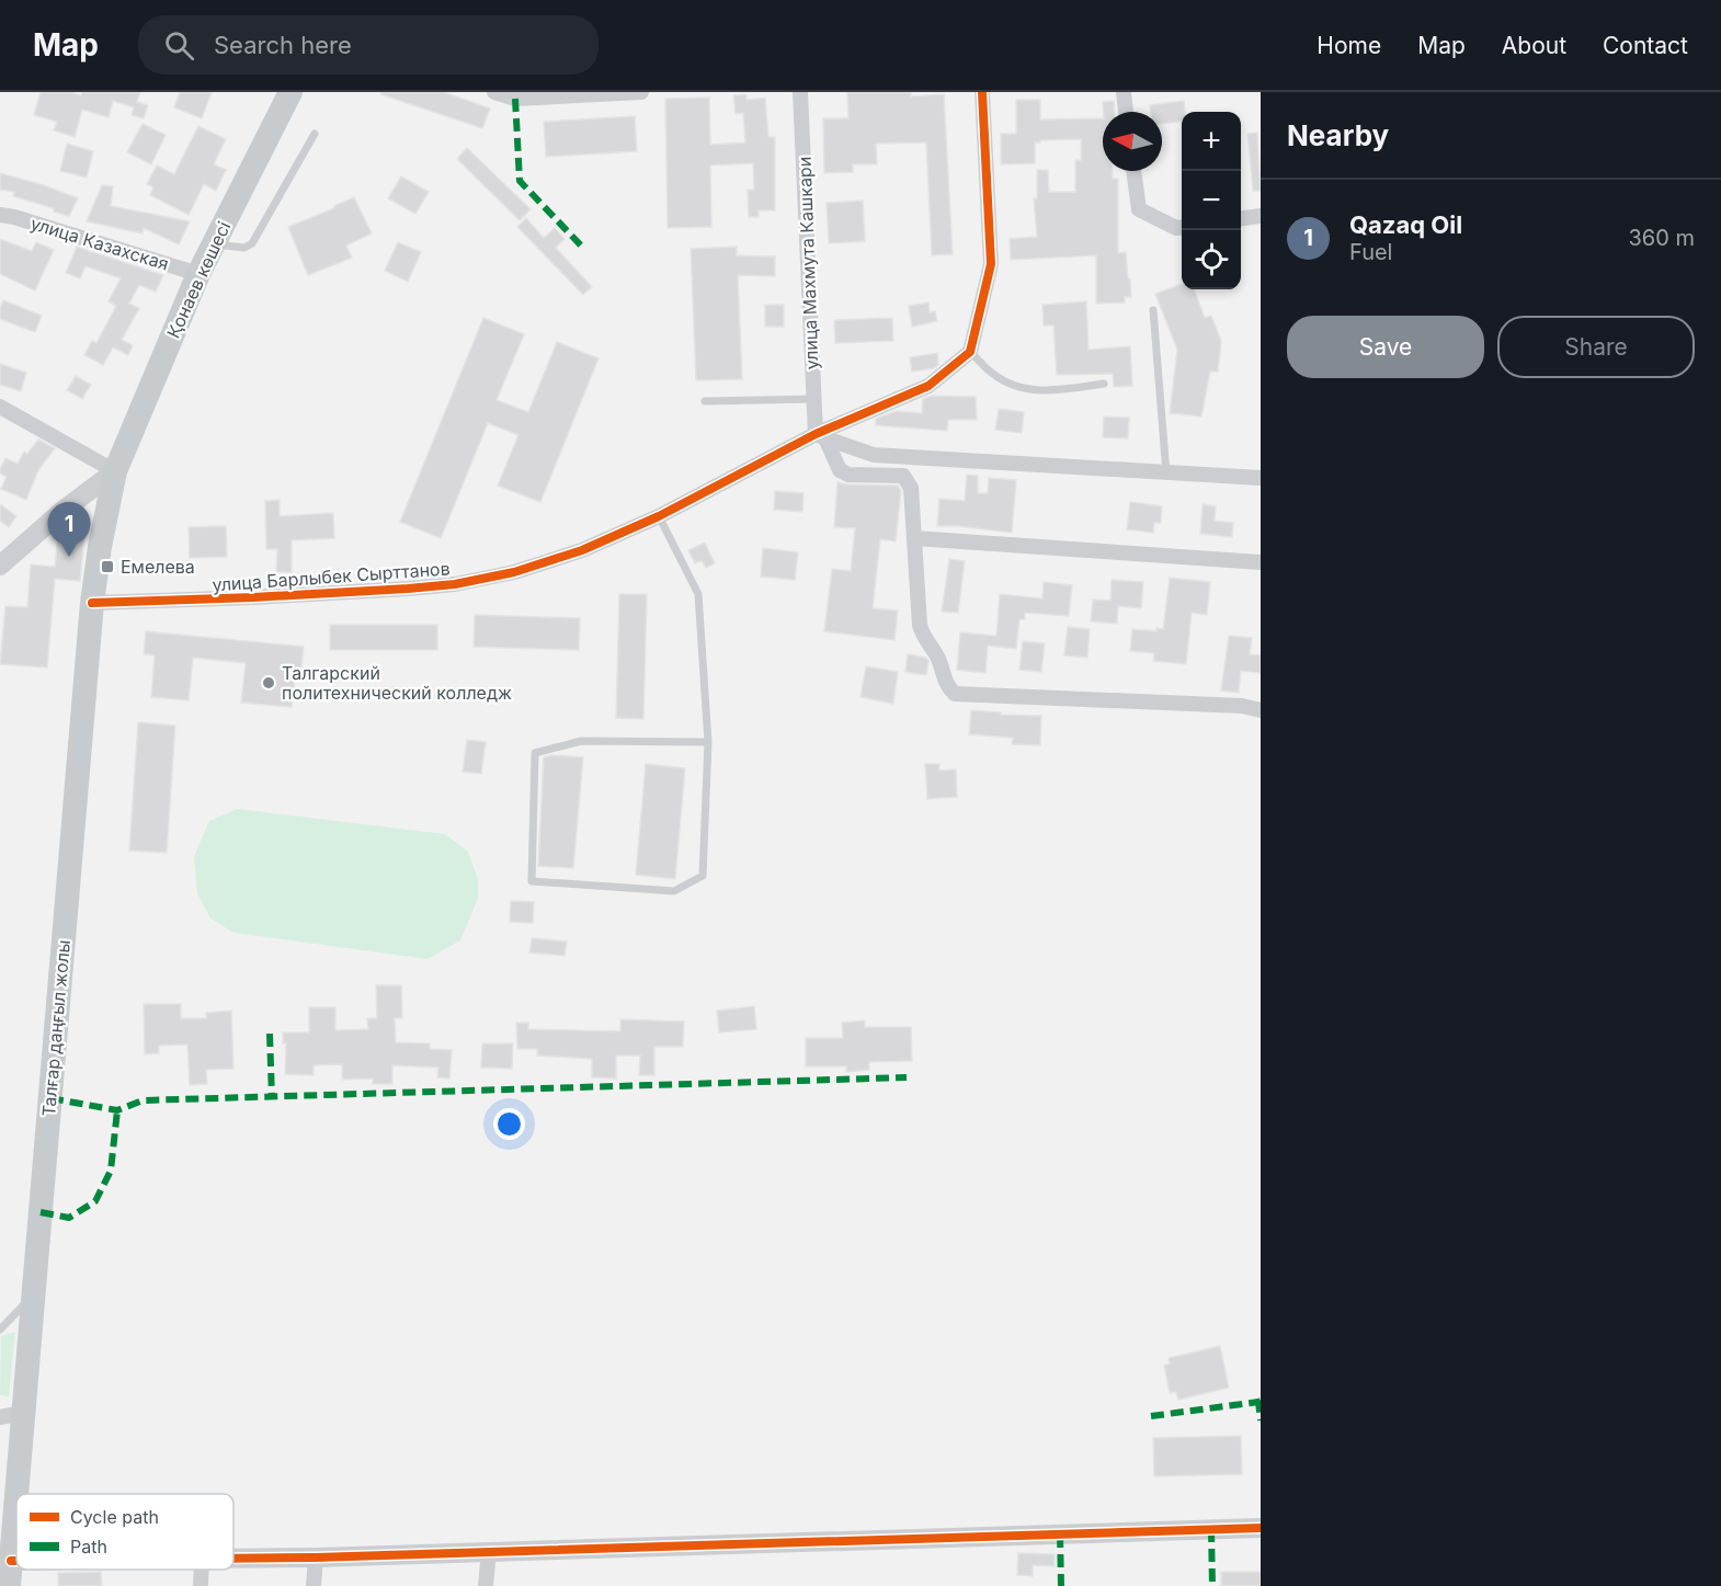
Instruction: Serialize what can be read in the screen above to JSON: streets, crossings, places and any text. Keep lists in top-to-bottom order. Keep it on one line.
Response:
{"streets":{"main road":["Қонаев көшесі","Талғар даңғыл жолы"],"street":["улица Казахская","улица Махмута Кашкари","улица Барлыбек Сырттанов"]},"crossings":[["улица Казахская","Қонаев көшесі"],["улица Махмута Кашкари","улица Барлыбек Сырттанов"],["Қонаев көшесі","Талғар даңғыл жолы"],["улица Барлыбек Сырттанов","Талғар даңғыл жолы"]],"places":{"transit":["Емелева"],"other":["Талгарский политехнический колледж"]},"legend":["Cycle path","Path"],"north":"left","page":{"header":"Map","search":"Search here","nav":["Home","Map","About","Contact"],"heading":"Nearby","map_buttons":["+","−"],"list":[{"mark":"1","name":"Qazaq Oil","note":"Fuel","value":"360 m"}],"buttons":["Save","Share"],"pins":"1"}}
